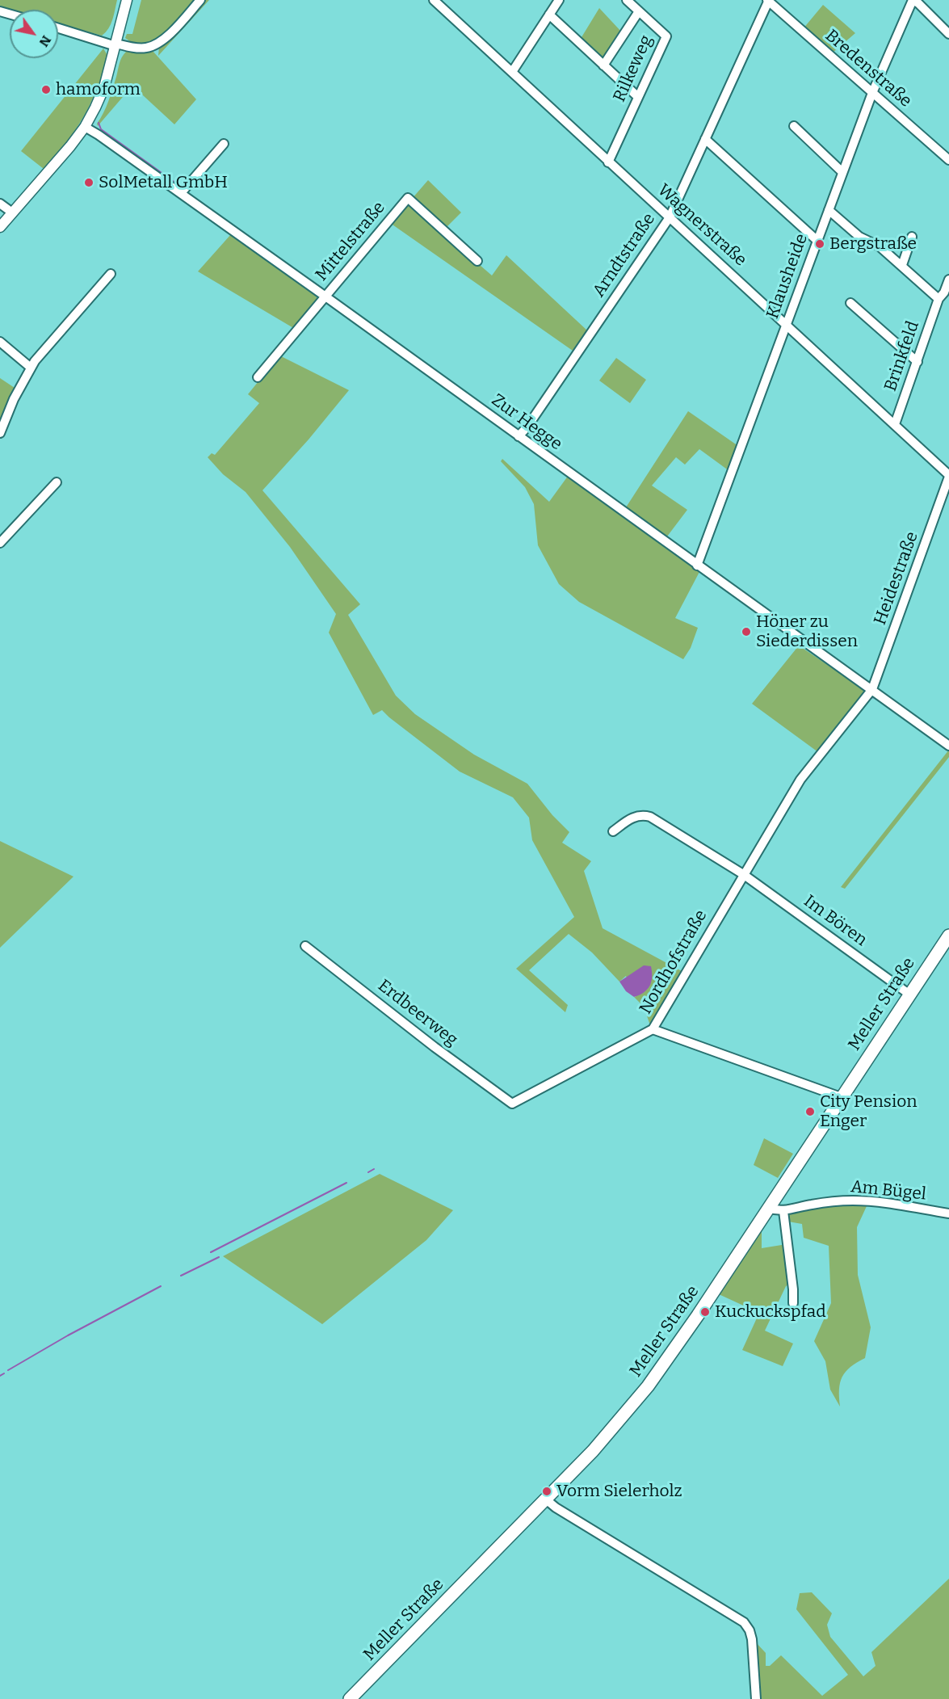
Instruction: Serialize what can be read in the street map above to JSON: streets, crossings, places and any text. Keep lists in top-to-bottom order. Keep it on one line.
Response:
{"streets":{"main road":["Meller Straße"],"street":["Rilkeweg","Bredenstraße","Wagnerstraße","Mittelstraße","Arndtstraße","Klausheide","Brinkfeld","Zur Hegge","Heidestraße","Im Bören","Nordhofstraße","Erdbeerweg","Am Bügel"]},"crossings":[["Rilkeweg","Wagnerstraße"],["Bredenstraße","Arndtstraße"],["Bredenstraße","Klausheide"],["Wagnerstraße","Arndtstraße"],["Wagnerstraße","Klausheide"],["Wagnerstraße","Brinkfeld"],["Wagnerstraße","Heidestraße"],["Mittelstraße","Zur Hegge"],["Arndtstraße","Zur Hegge"],["Klausheide","Zur Hegge"],["Zur Hegge","Heidestraße"],["Zur Hegge","Nordhofstraße"],["Heidestraße","Nordhofstraße"],["Im Bören","Nordhofstraße"],["Im Bören","Meller Straße"],["Nordhofstraße","Erdbeerweg"],["Meller Straße","Am Bügel"]],"places":["hamoform","SolMetall GmbH","Bergstraße","Höner zu Siederdissen","City Pension Enger","Kuckuckspfad","Vorm Sielerholz"],"north":"bottom right"}
